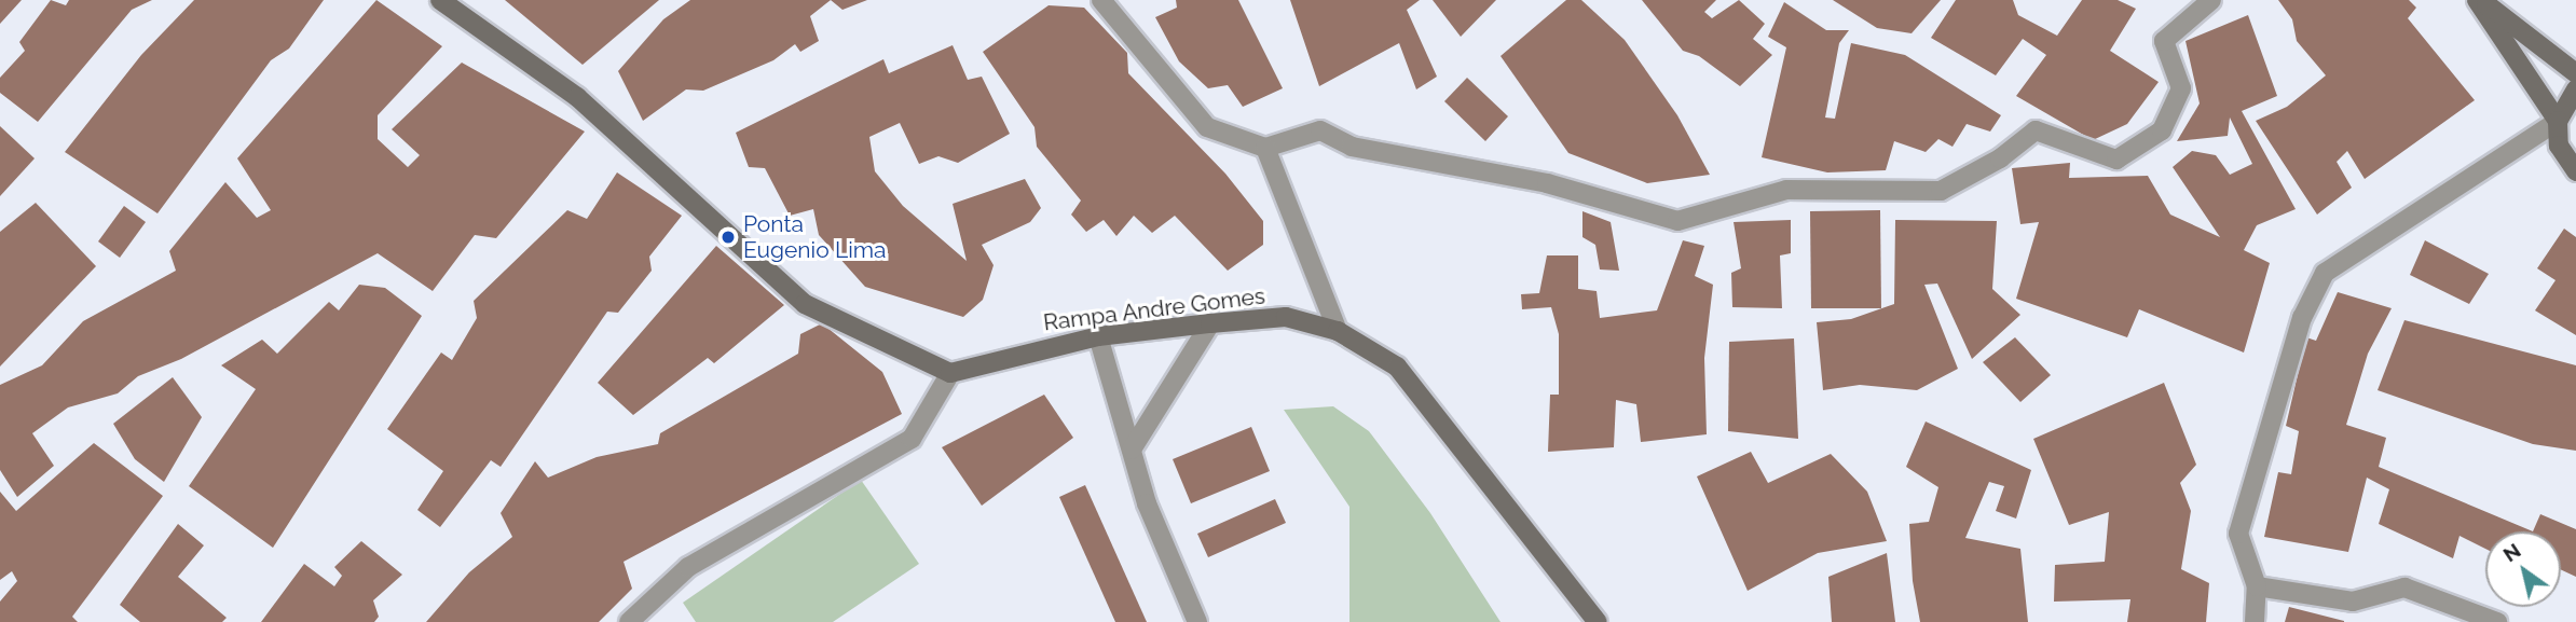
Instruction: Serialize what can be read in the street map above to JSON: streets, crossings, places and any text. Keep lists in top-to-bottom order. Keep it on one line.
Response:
{"streets":{"street":["Rampa Andre Gomes"]},"places":["Ponta Eugenio Lima"],"north":"top left"}
